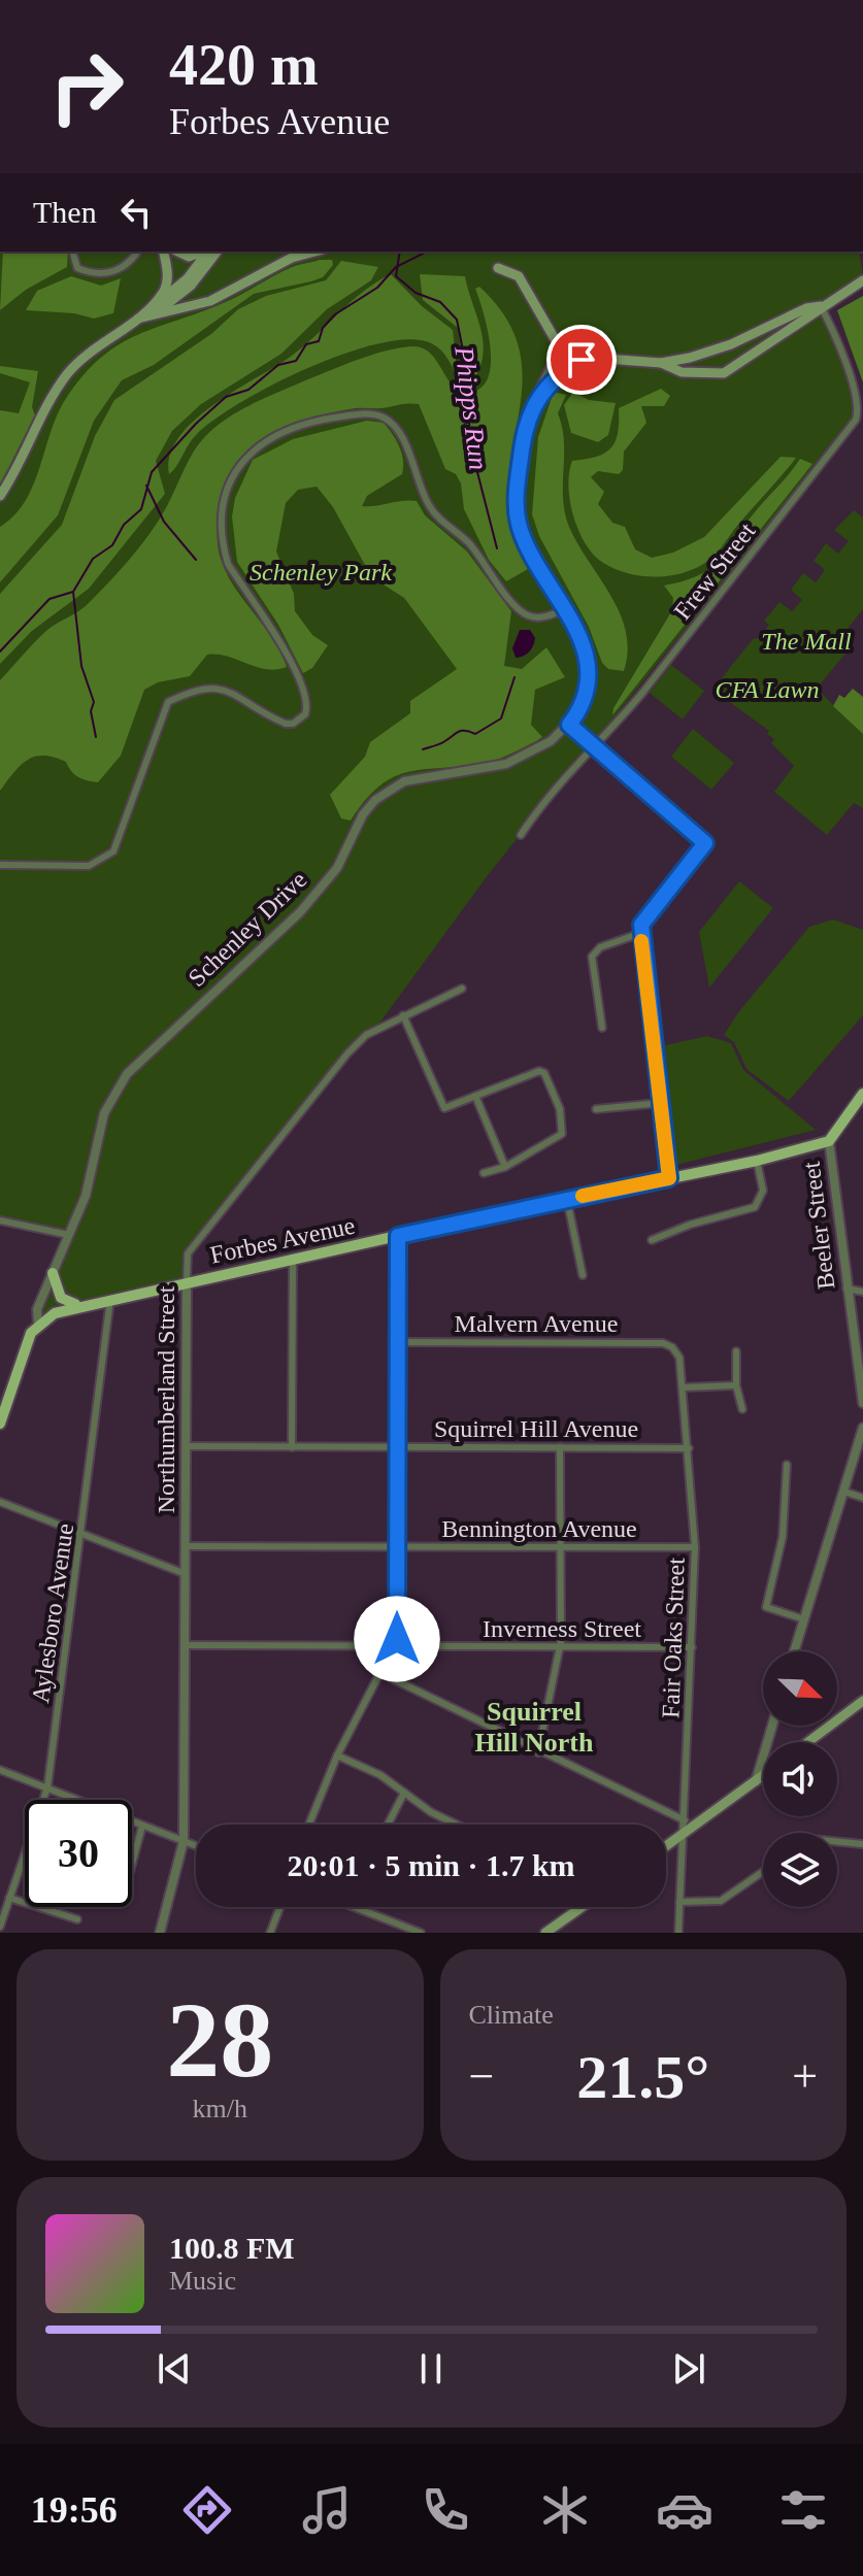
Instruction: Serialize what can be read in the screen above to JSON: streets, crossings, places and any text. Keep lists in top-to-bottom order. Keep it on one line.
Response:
{"streets":{"main road":["Forbes Avenue"],"street":["Frew Street","Schenley Drive","Beeler Street","Malvern Avenue","Northumberland Street","Squirrel Hill Avenue","Bennington Avenue","Aylesboro Avenue","Inverness Street","Fair Oaks Street"]},"crossings":[["Schenley Drive","Forbes Avenue"],["Beeler Street","Forbes Avenue"],["Forbes Avenue","Northumberland Street"],["Forbes Avenue","Aylesboro Avenue"],["Malvern Avenue","Fair Oaks Street"],["Northumberland Street","Squirrel Hill Avenue"],["Northumberland Street","Bennington Avenue"],["Northumberland Street","Inverness Street"],["Squirrel Hill Avenue","Fair Oaks Street"],["Bennington Avenue","Fair Oaks Street"],["Inverness Street","Fair Oaks Street"]],"districts":["Squirrel Hill North"],"water":["Phipps Run"],"parks":["Schenley Park","The Mall","CFA Lawn"],"north":"bottom right","page":{"turn":["420 m","Forbes Avenue"],"then":"Then","limit":"30","trip":"20:01 · 5 min · 1.7 km","tile":[["28","km/h"],"Climate"],"heat":["−","21.5°","+"],"song":["100.8 FM","Music"],"tabs":"19:56"}}
